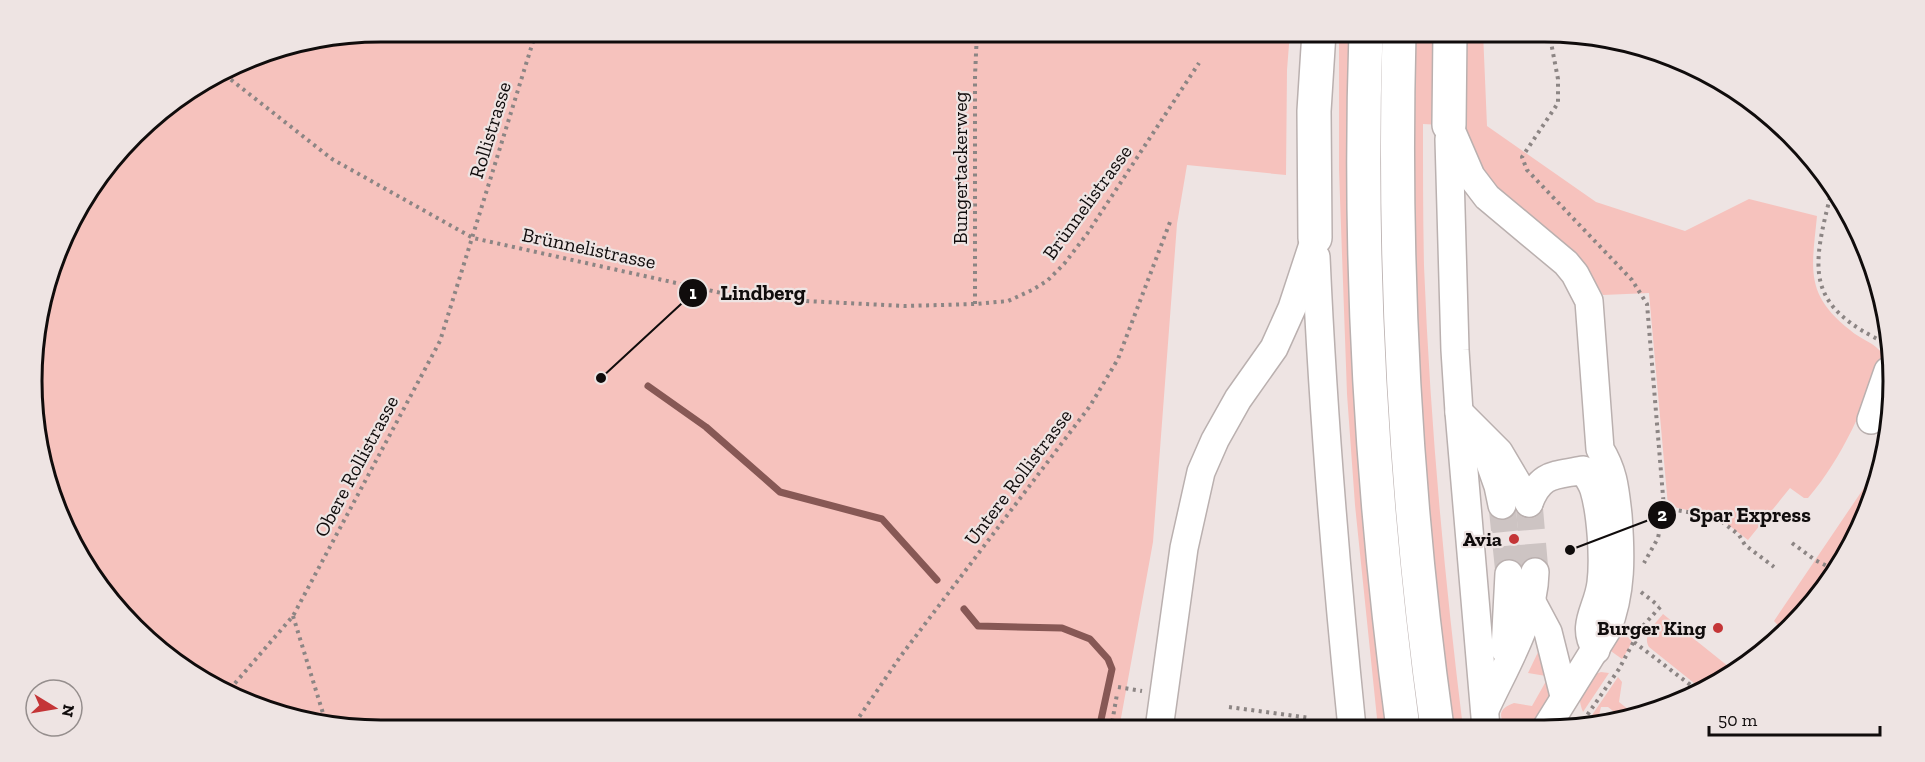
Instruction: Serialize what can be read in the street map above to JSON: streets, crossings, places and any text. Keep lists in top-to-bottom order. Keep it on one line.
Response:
{"streets":{"path":["Rollistrasse","Bungertackerweg","Brünnelistrasse","Obere Rollistrasse","Untere Rollistrasse"]},"crossings":[["Rollistrasse","Brünnelistrasse"],["Rollistrasse","Obere Rollistrasse"],["Bungertackerweg","Brünnelistrasse"],["Brünnelistrasse","Obere Rollistrasse"]],"places":["Lindberg","Avia","Spar Express","Burger King"],"scale_bar":"50 m","north":"right"}
